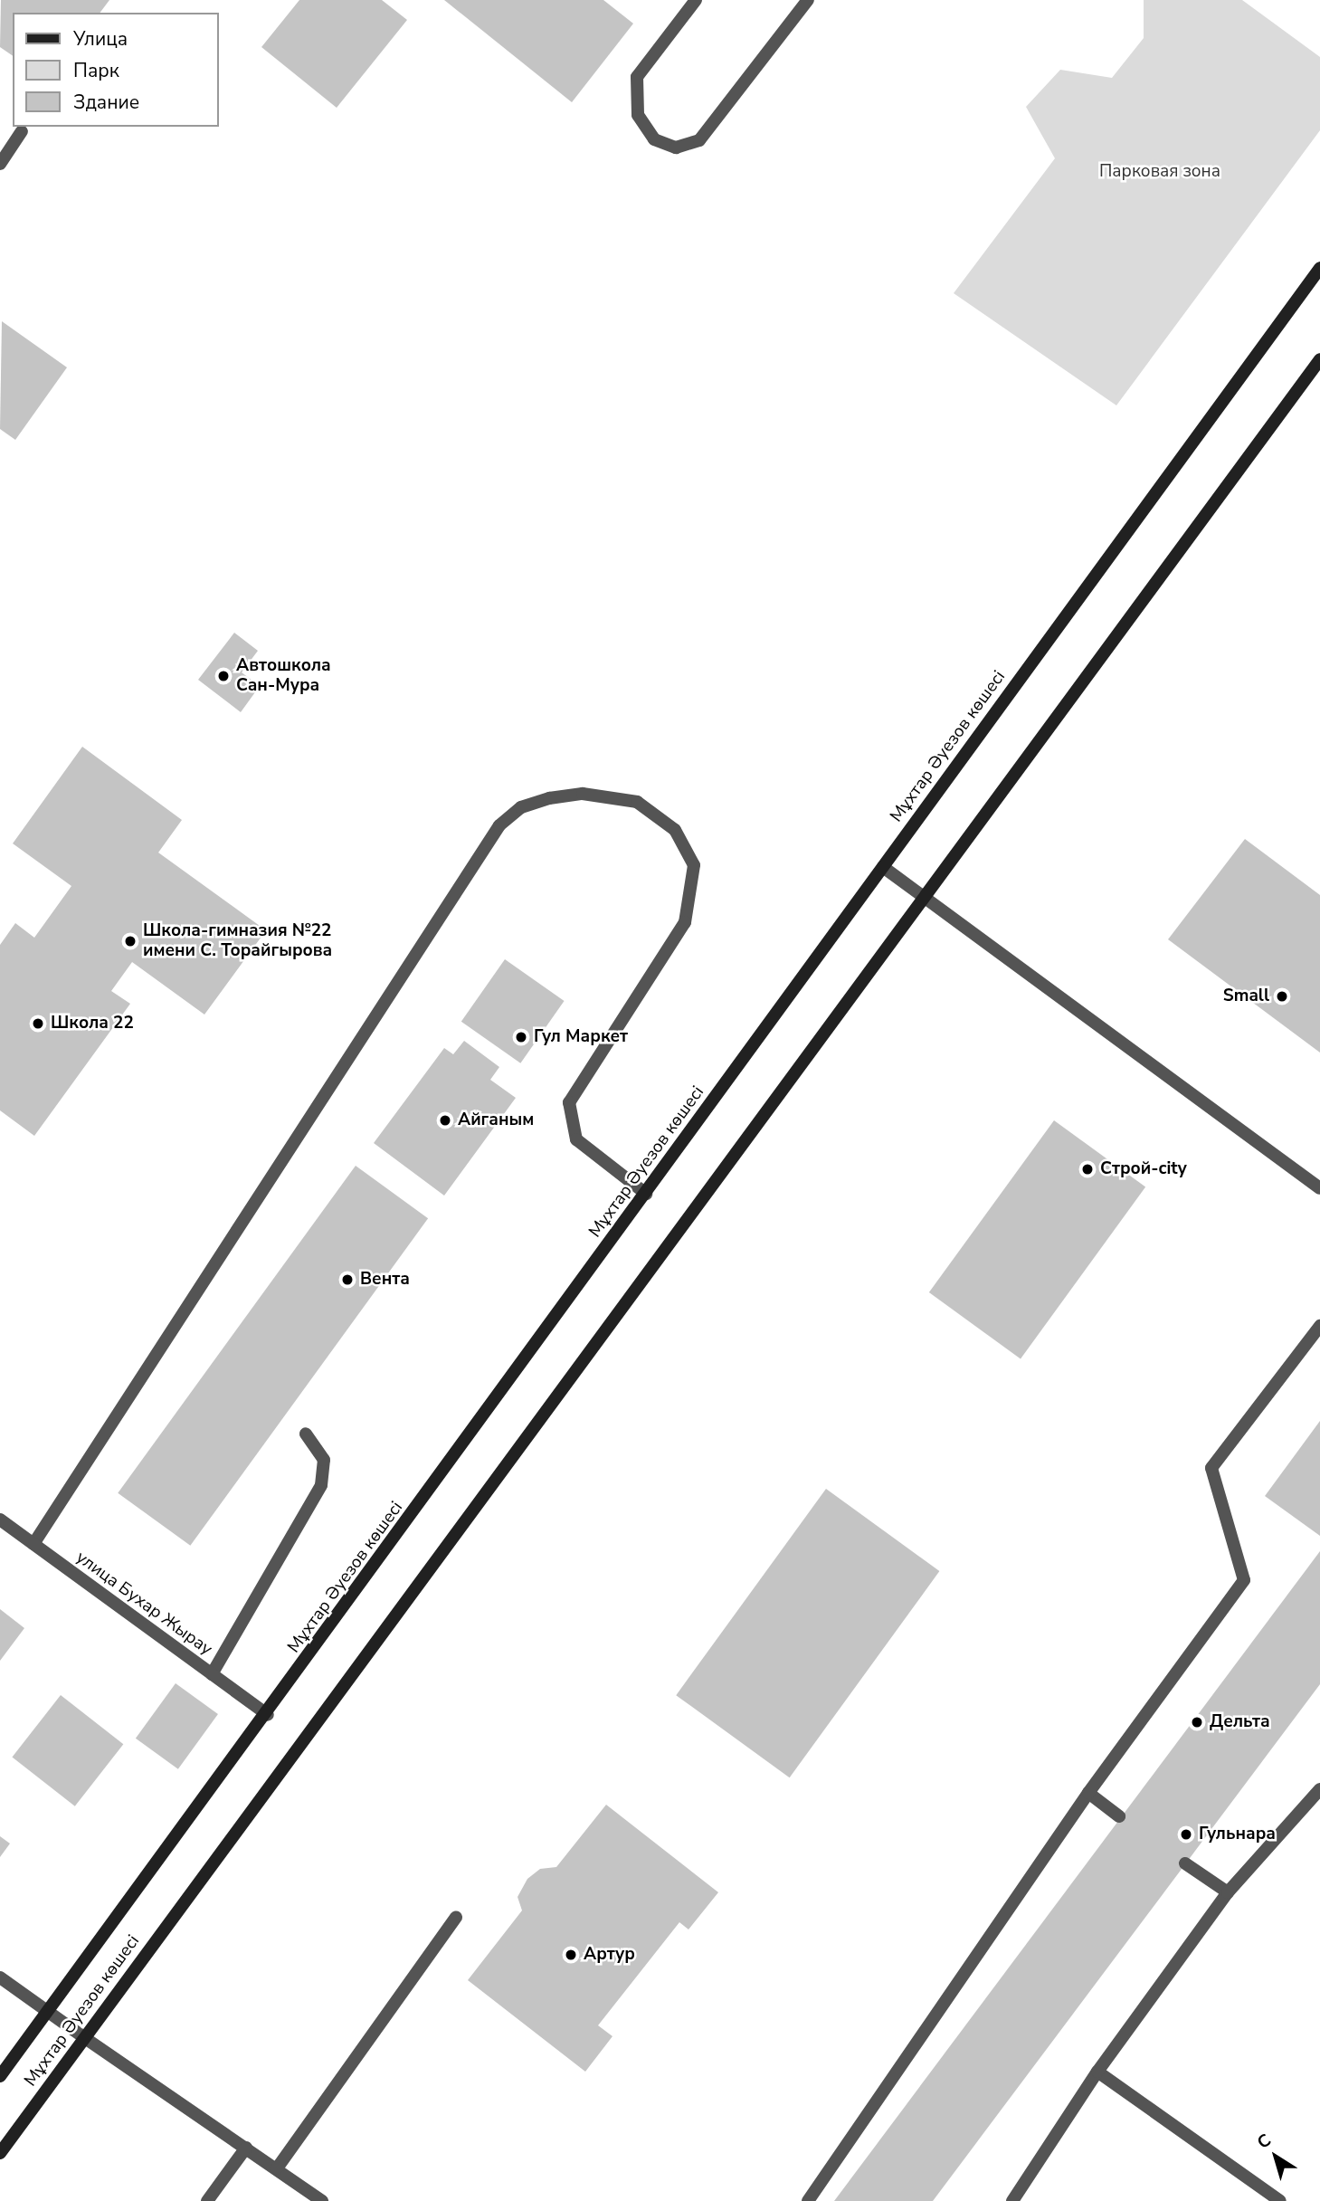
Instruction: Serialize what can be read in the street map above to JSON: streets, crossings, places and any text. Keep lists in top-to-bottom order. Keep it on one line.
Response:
{"streets":{"main road":["Мұхтар Әуезов көшесі"],"street":["улица Бухар Жырау"]},"crossings":[["Мұхтар Әуезов көшесі","улица Бухар Жырау"]],"parks":["Парковая зона"],"places":["Автошкола Сан-Мура","Школа-гимназия №22 имени С. Торайгырова","Small","Школа 22","Гул Маркет","Айганым","Строй-city","Вента","Дельта","Гульнара","Артур"],"legend":["Улица","Парк","Здание"],"north":"top left"}
